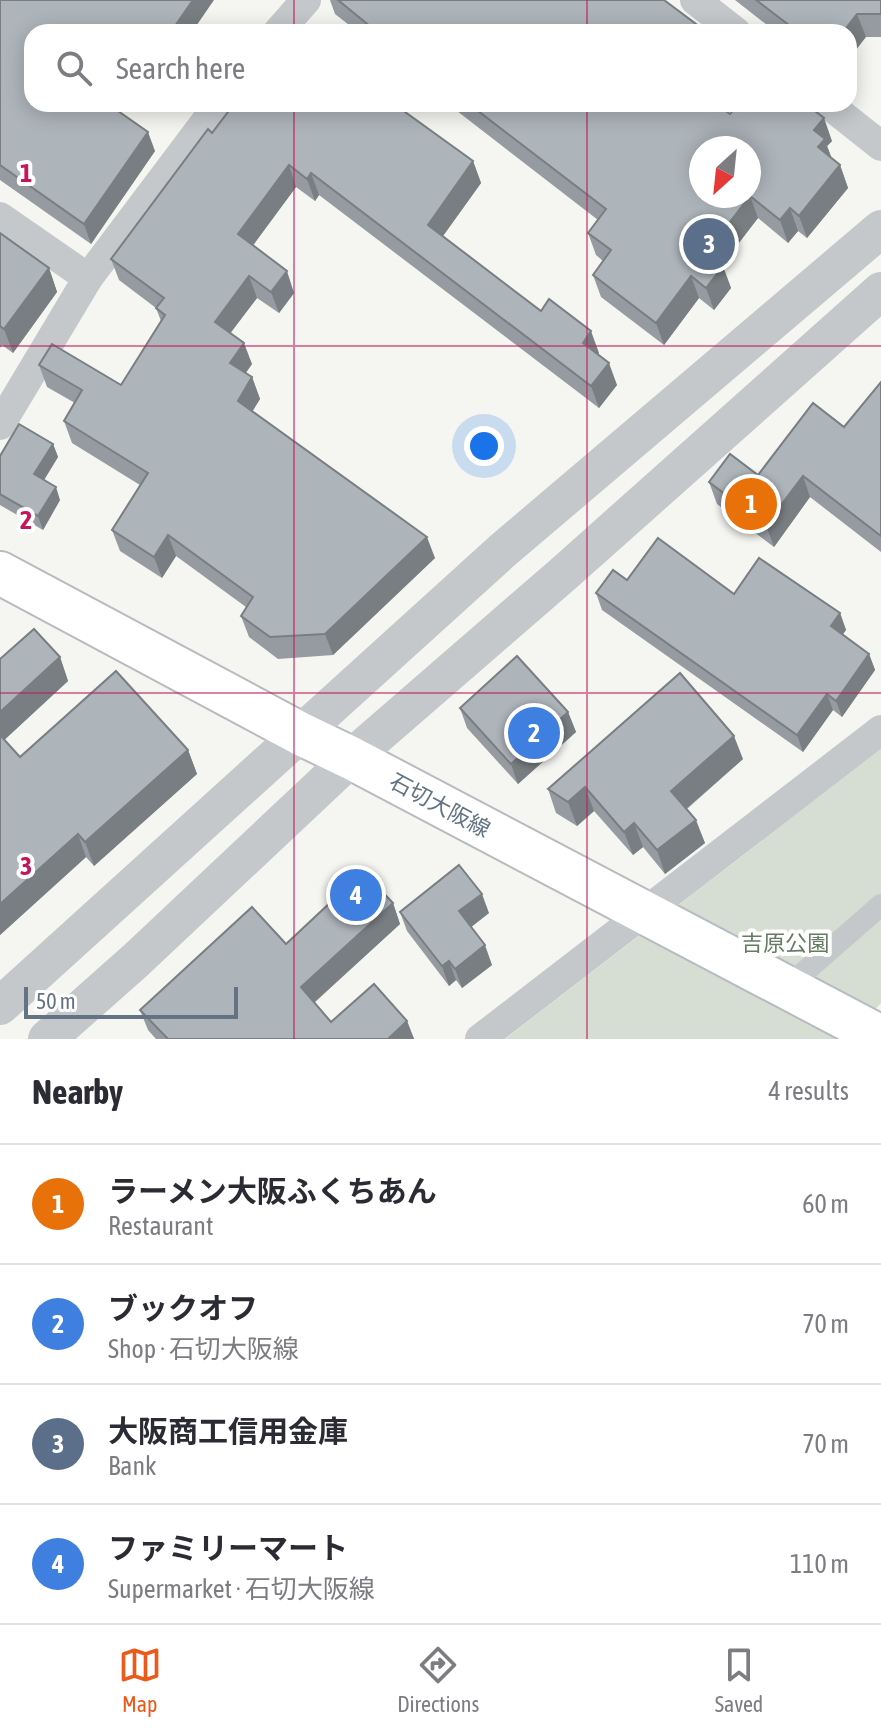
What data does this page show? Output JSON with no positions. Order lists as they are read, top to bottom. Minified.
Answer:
{"streets":{"main road":["石切大阪線"]},"parks":["吉原公園"],"scale_bar":"50 m","north":"bottom left","page":{"search":"Search here","pins":["3","1","2","4"],"scale":"50 m","heading":["Nearby","4 results"],"list":[{"mark":"1","name":"ラーメン大阪ふくちあん","note":"Restaurant","value":"60 m"},{"mark":"2","name":"ブックオフ","note":"Shop · 石切大阪線","value":"70 m"},{"mark":"3","name":"大阪商工信用金庫","note":"Bank","value":"70 m"},{"mark":"4","name":"ファミリーマート","note":"Supermarket · 石切大阪線","value":"110 m"}],"nav":["Map","Directions","Saved"]},"grid":{"rows":["1","2","3"]}}
